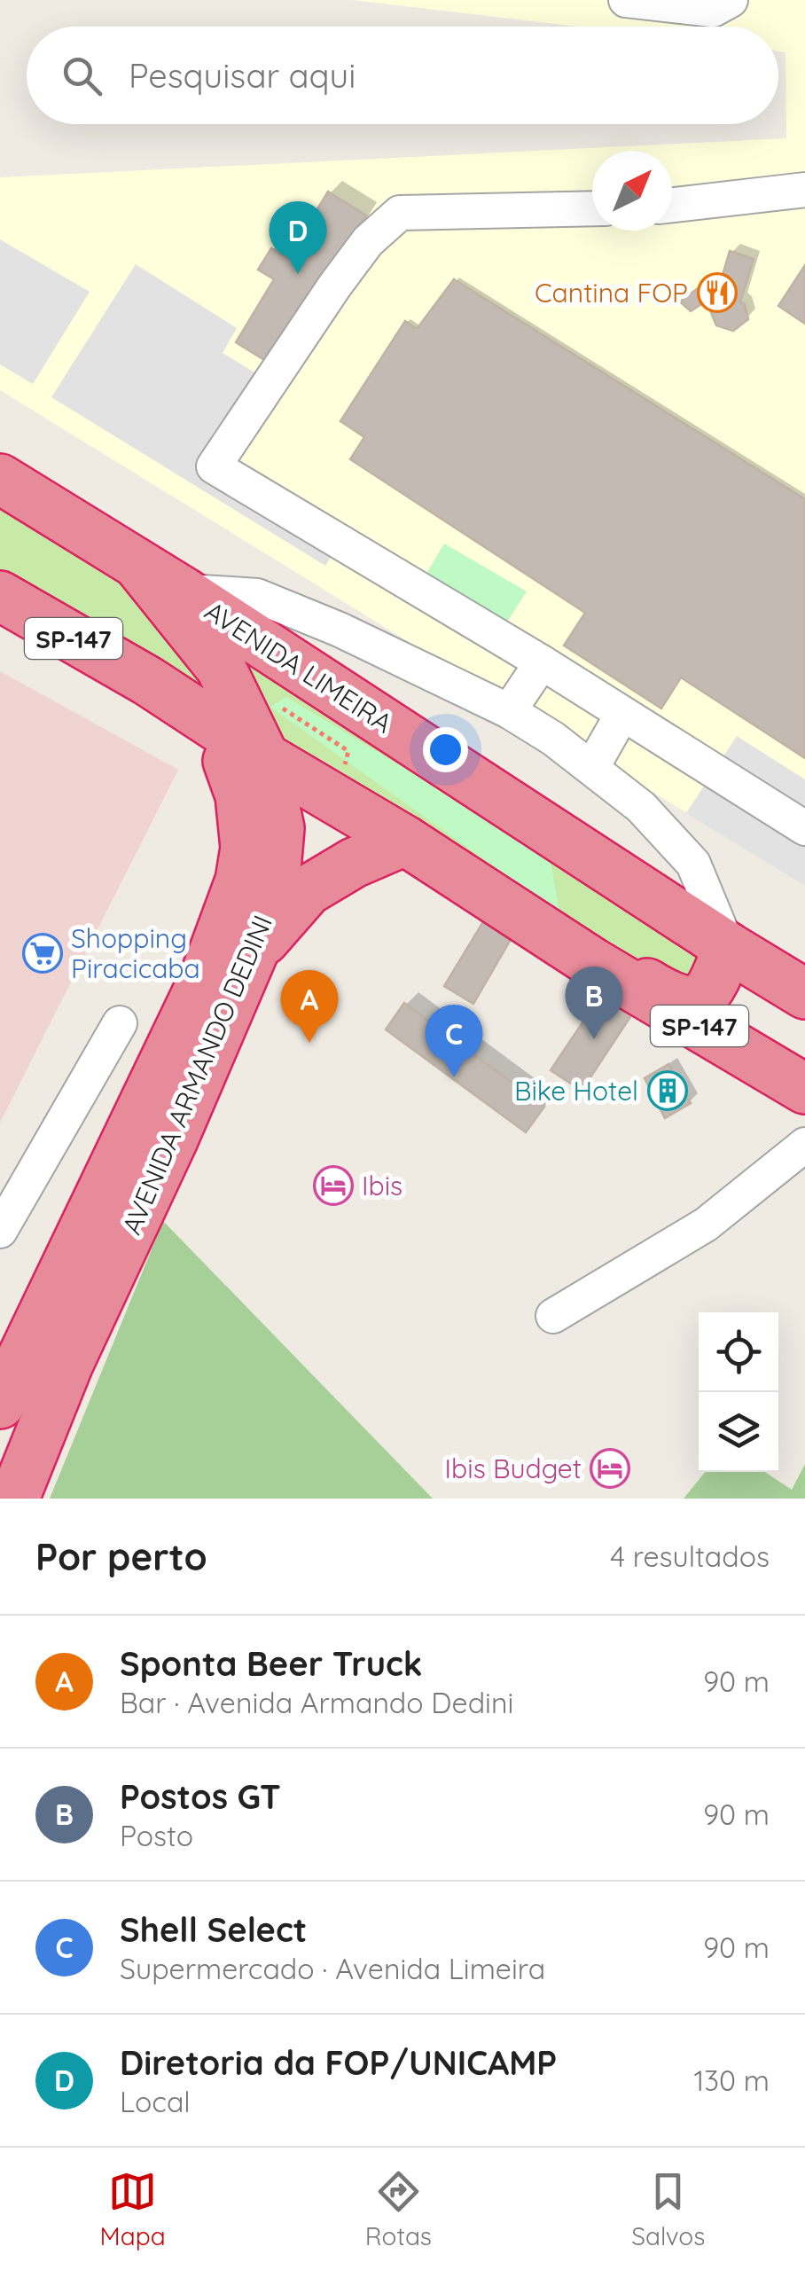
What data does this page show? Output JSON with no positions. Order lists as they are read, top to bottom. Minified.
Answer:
{"streets":{"highway":["SP-147","AVENIDA LIMEIRA","AVENIDA ARMANDO DEDINI"]},"crossings":[["SP-147","AVENIDA LIMEIRA"],["SP-147","AVENIDA ARMANDO DEDINI"],["AVENIDA LIMEIRA","AVENIDA ARMANDO DEDINI"]],"places":{"restaurant":["Cantina FOP"],"supermarket":["Shopping Piracicaba"],"building":["Bike Hotel"],"hotel":["Ibis","Ibis Budget"]},"north":"top right","page":{"search":"Pesquisar aqui","pins":["D","B","A","C"],"heading":["Por perto","4 resultados"],"list":[{"mark":"A","name":"Sponta Beer Truck","note":"Bar · Avenida Armando Dedini","value":"90 m"},{"mark":"B","name":"Postos GT","note":"Posto","value":"90 m"},{"mark":"C","name":"Shell Select","note":"Supermercado · Avenida Limeira","value":"90 m"},{"mark":"D","name":"Diretoria da FOP/UNICAMP","note":"Local","value":"130 m"}],"nav":["Mapa","Rotas","Salvos"]}}
